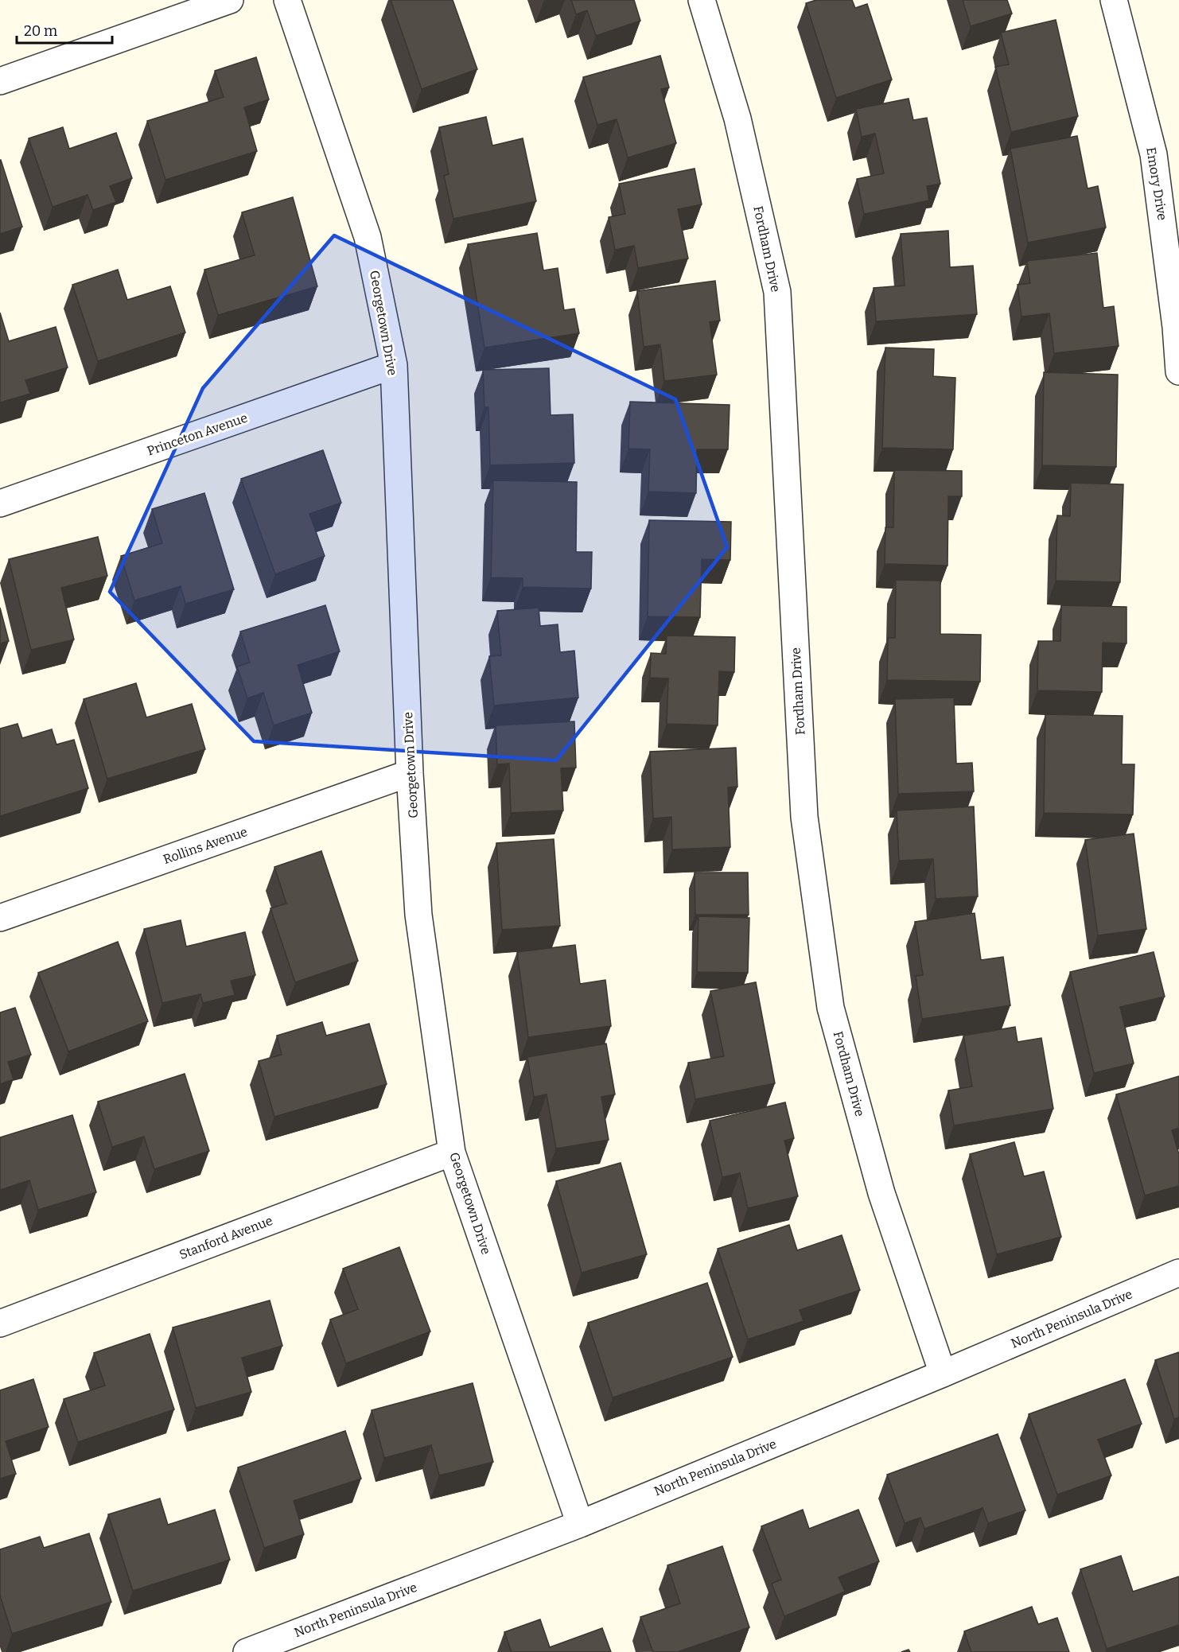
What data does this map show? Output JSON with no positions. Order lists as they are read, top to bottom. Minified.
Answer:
{"streets":{"street":["Emory Drive","Fordham Drive","Georgetown Drive","Princeton Avenue","Rollins Avenue","Stanford Avenue","North Peninsula Drive"]},"crossings":[["Fordham Drive","North Peninsula Drive"],["Georgetown Drive","Princeton Avenue"],["Georgetown Drive","Rollins Avenue"],["Georgetown Drive","Stanford Avenue"],["Georgetown Drive","North Peninsula Drive"]],"scale_bar":"20 m"}
